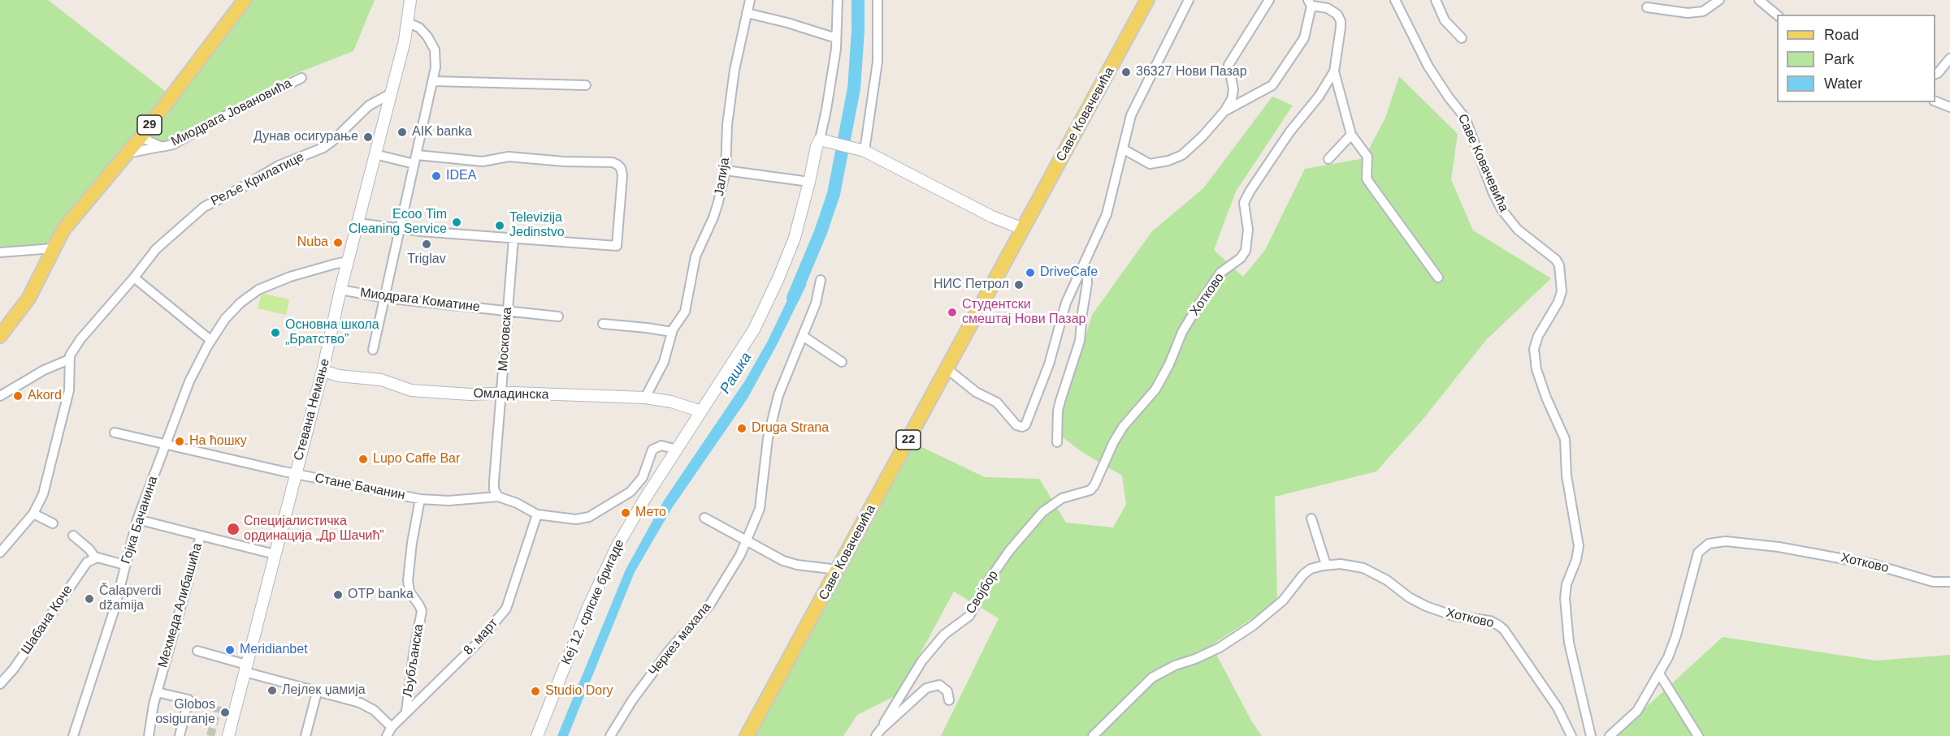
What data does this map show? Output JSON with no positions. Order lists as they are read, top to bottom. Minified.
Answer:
{"streets":{"main road":["Саве Ковачевића","29","22"],"street":["Миодрага Јовановића","Јалија","Реље Крилатице","Хотково","Миодрага Коматине","Московска","Омладинска","Стевана Немање","Стане Бачанин","Гојка Бачанина","Својбор","Кеј 12. српске бригаде","Мехмеда Алибашића","Шабана Коче","8. март","Черкез махала","Љубљанска"]},"crossings":[["Миодрага Јовановића","29"],["Јалија","Омладинска"],["Реље Крилатице","Стевана Немање"],["Хотково","Својбор"],["Миодрага Коматине","Московска"],["Миодрага Коматине","Стевана Немање"],["Московска","Омладинска"],["Московска","Стане Бачанин"],["Омладинска","Стевана Немање"],["Омладинска","Кеј 12. српске бригаде"],["Стевана Немање","Стане Бачанин"],["Стевана Немање","Гојка Бачанина"],["Стевана Немање","Мехмеда Алибашића"],["Стане Бачанин","Гојка Бачанина"],["Стане Бачанин","Кеј 12. српске бригаде"],["Стане Бачанин","8. март"],["Стане Бачанин","Љубљанска"],["8. март","Љубљанска"]],"water":["Рашка"],"places":["36327 Нови Пазар","AIK banka","Дунав осигурање","IDEA","Ecoo Tim Cleaning Service","Televizija Jedinstvo","Nuba","Triglav","DriveCafe","НИС Петрол","Студентски смештај Нови Пазар","Основна школа „Братство”","Akord","Druga Strana","На ћошку","Lupo Caffe Bar","Мето","Специјалистичка ординација „Др Шачић”","OTP banka","Čalapverdi džamija","Meridianbet","Лејлек џамија","Studio Dory","Globos osiguranje"],"legend":["Road","Park","Water"]}
